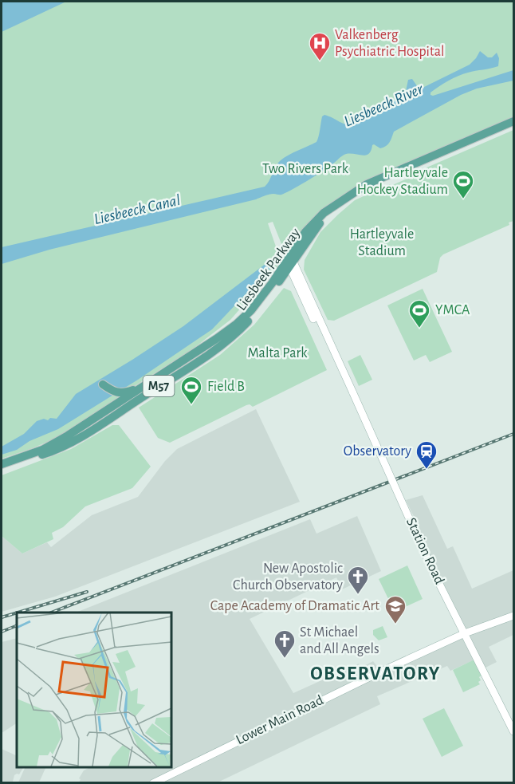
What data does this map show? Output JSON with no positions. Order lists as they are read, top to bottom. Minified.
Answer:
{"streets":{"main road":["Liesbeek Parkway","M57","Station Road","Lower Main Road"]},"crossings":[["Liesbeek Parkway","Station Road"],["Station Road","Lower Main Road"]],"districts":["OBSERVATORY"],"water":["Liesbeeck River","Liesbeeck Canal"],"parks":["Two Rivers Park","Hartleyvale Stadium","Malta Park"],"places":{"hospital":["Valkenberg Psychiatric Hospital"],"sports":["Hartleyvale Hockey Stadium","YMCA","Field B"],"station":["Observatory"],"church":["New Apostolic Church Observatory","St Michael and All Angels"],"school or university":["Cape Academy of Dramatic Art"]}}
